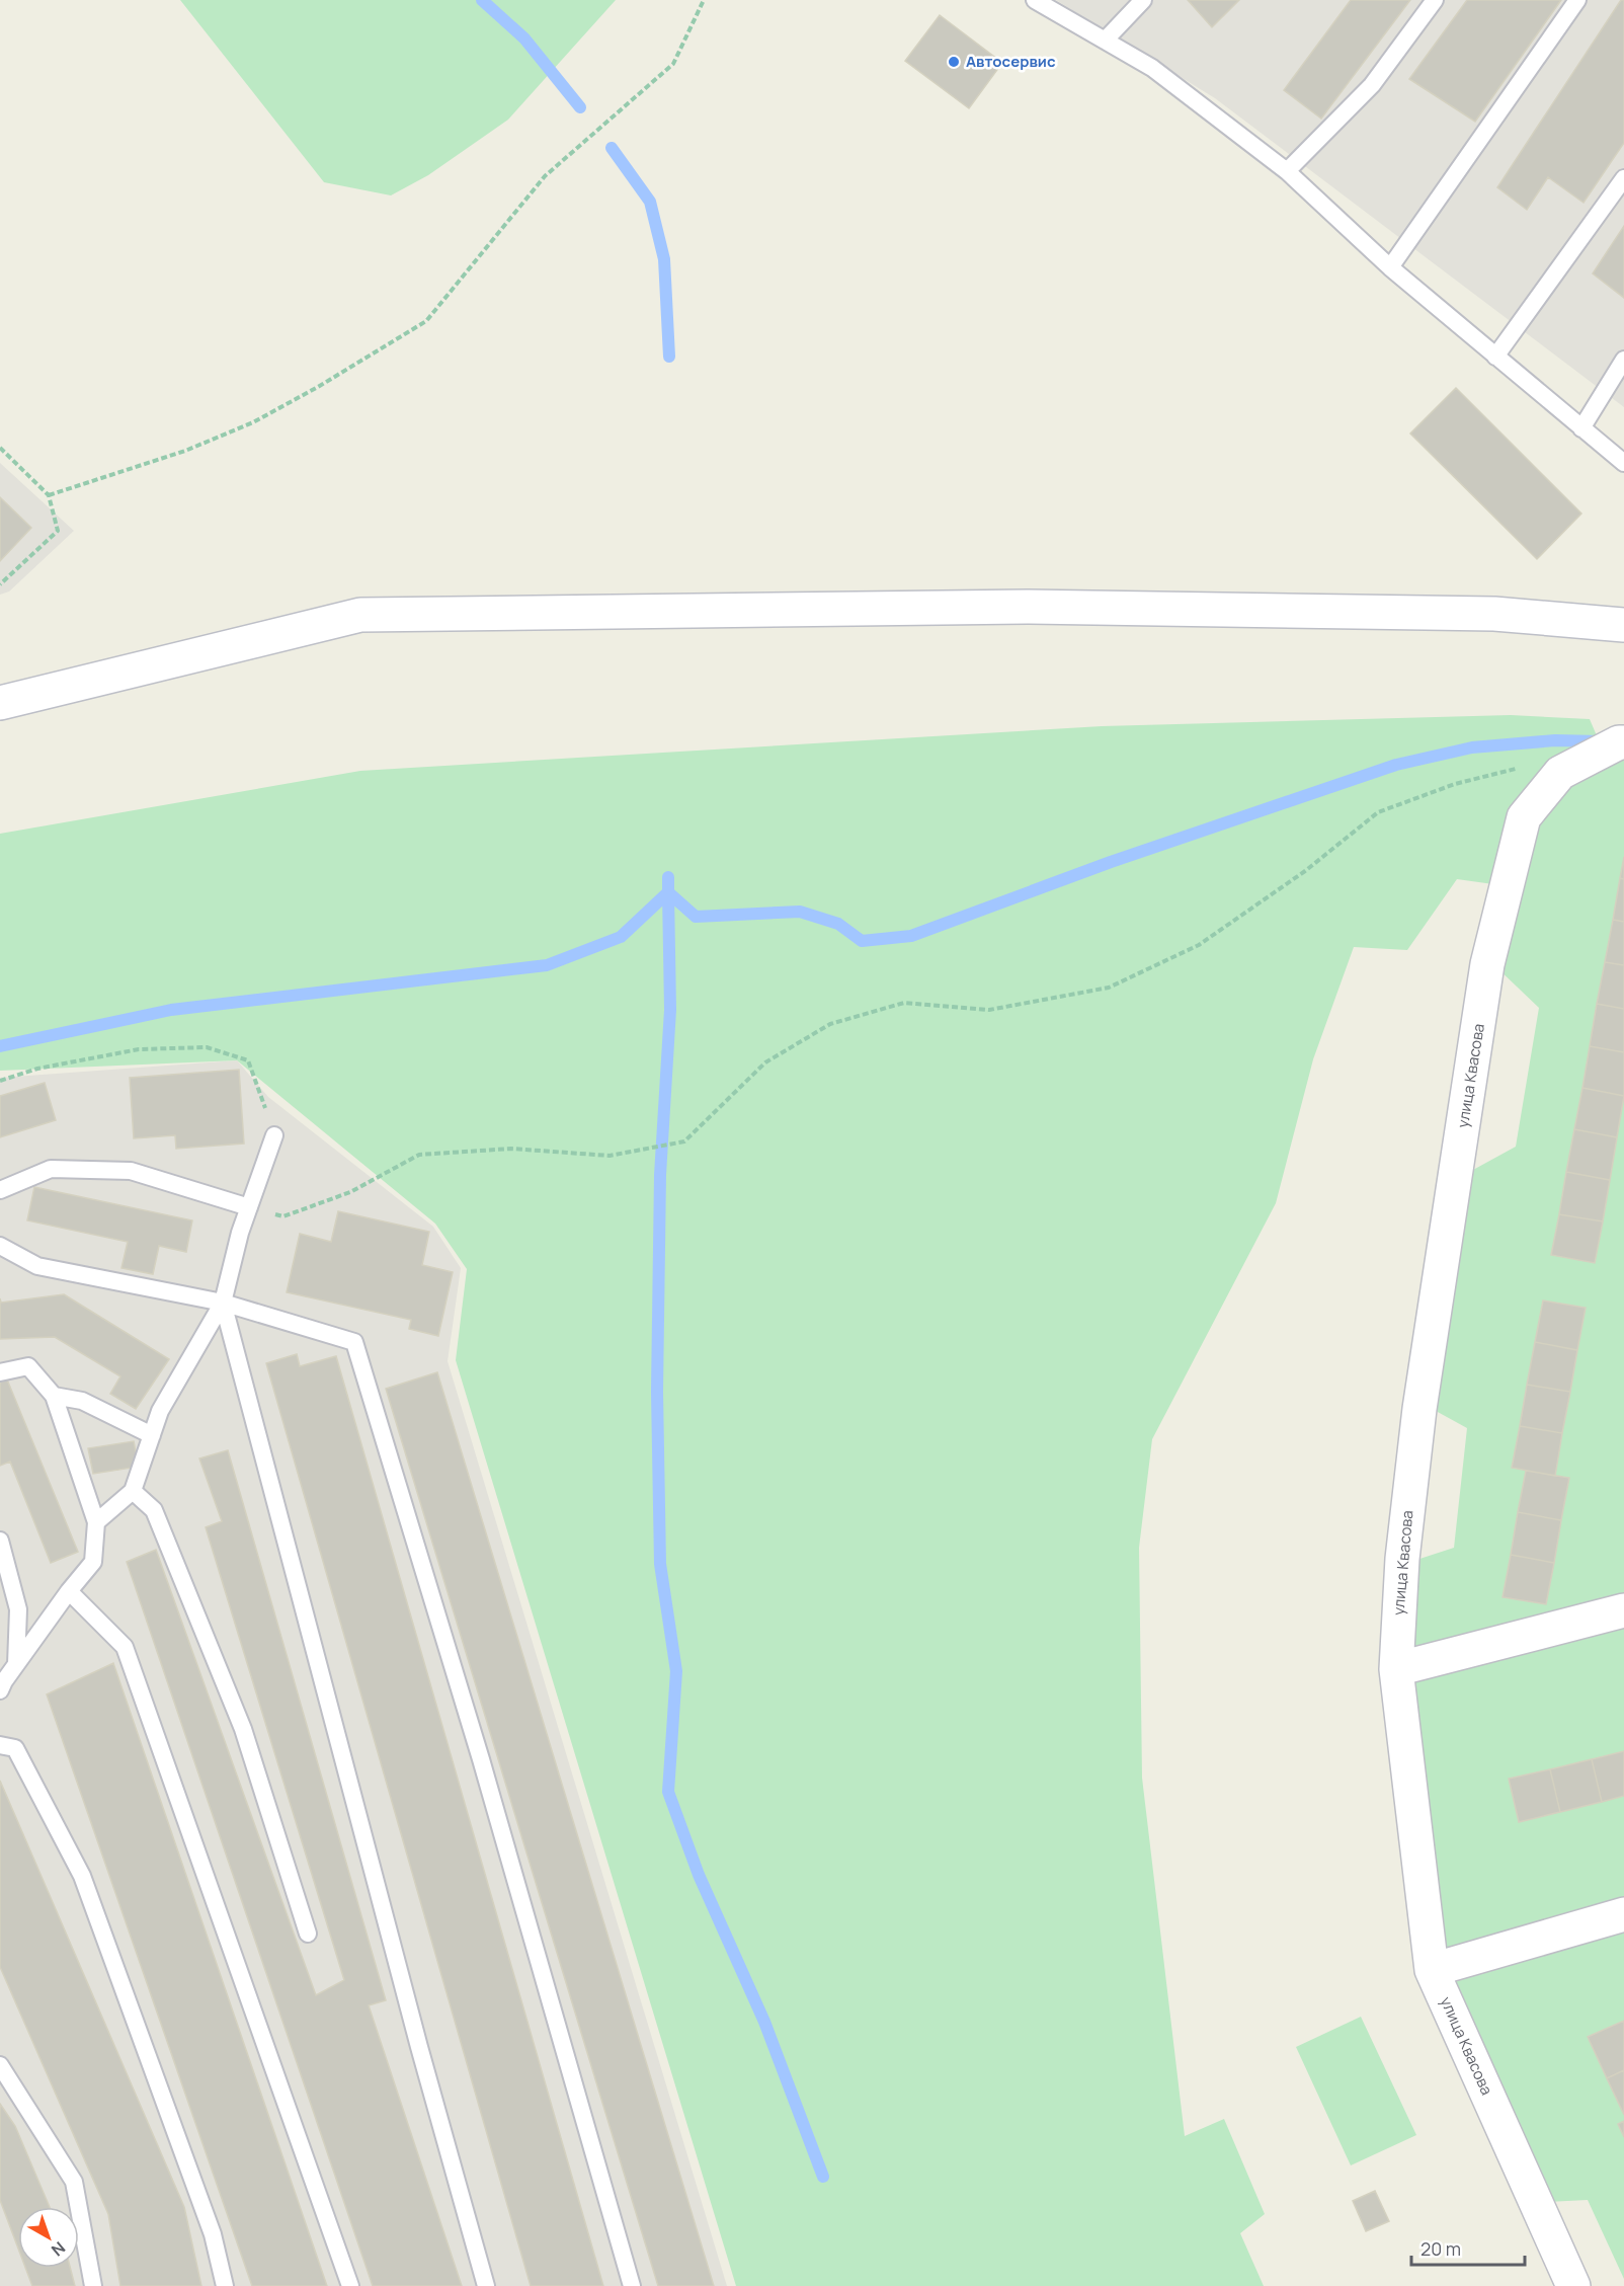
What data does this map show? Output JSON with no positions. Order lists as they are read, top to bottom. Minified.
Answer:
{"streets":{"street":["улица Квасова"]},"places":["Автосервис"],"scale_bar":"20 m","north":"bottom right"}
